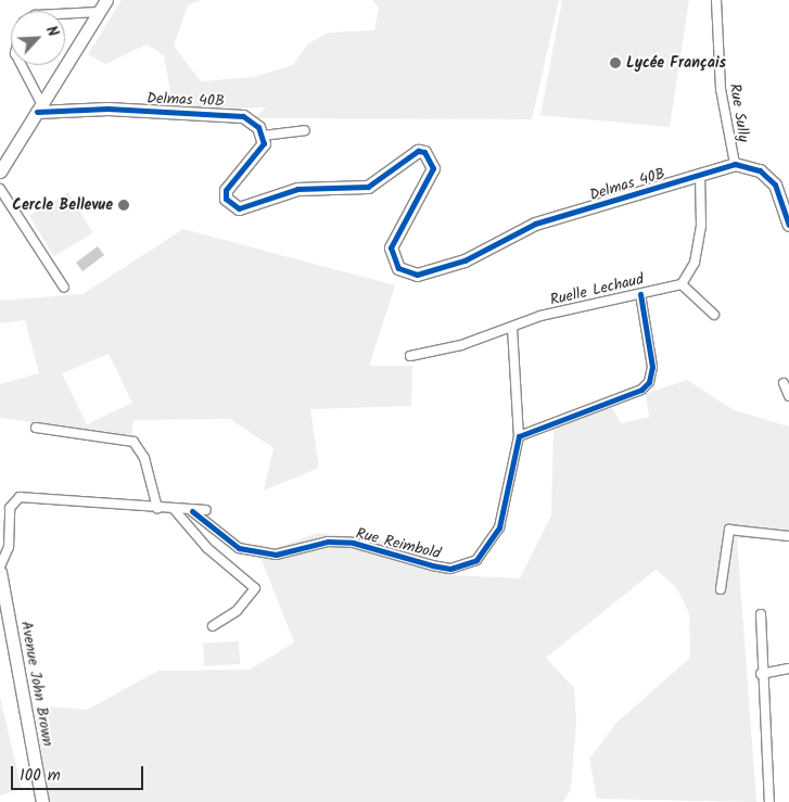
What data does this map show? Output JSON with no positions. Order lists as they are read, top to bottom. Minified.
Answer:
{"streets":{"street":["Delmas 40B","Rue Sully","Ruelle Lechaud","Rue Reimbold","Avenue John Brown"]},"crossings":[["Delmas 40B","Rue Sully"],["Ruelle Lechaud","Rue Reimbold"]],"places":["Lycée Français","Cercle Bellevue"],"scale_bar":"100 m","north":"top right"}
